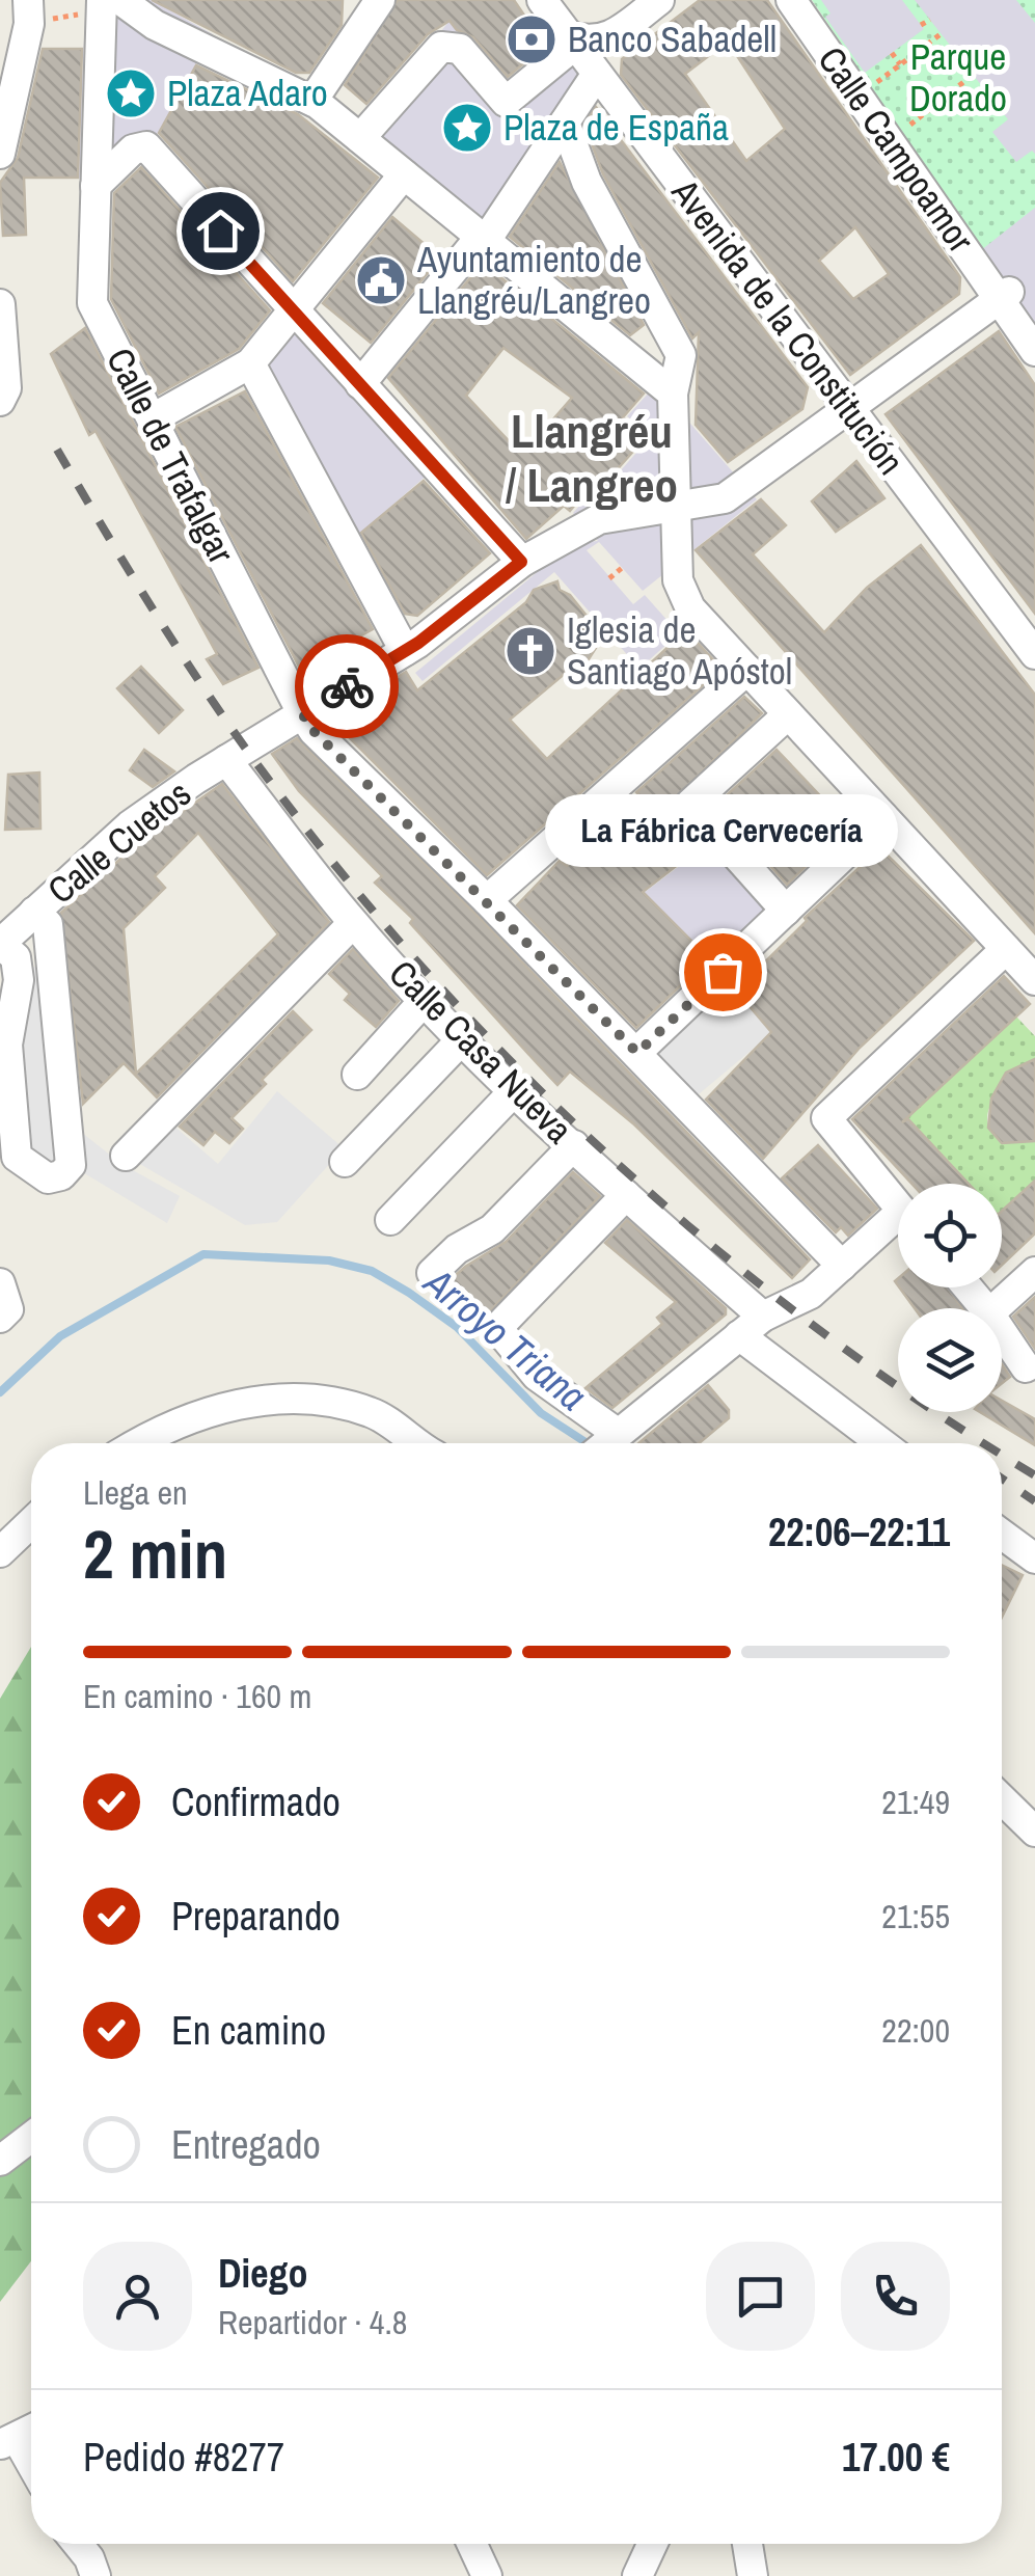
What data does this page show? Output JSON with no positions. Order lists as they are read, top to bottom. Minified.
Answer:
{"streets":{"street":["Calle Campoamor","Avenida de la Constitución","Calle de Trafalgar","Calle Cuetos","Calle Casa Nueva"]},"crossings":[["Calle Campoamor","Calle Cuetos"],["Avenida de la Constitución","Calle Cuetos"],["Calle de Trafalgar","Calle Cuetos"],["Calle Cuetos","Calle Casa Nueva"]],"districts":["Llangréu / Langreo"],"water":["Arroyo Triana"],"parks":["Parque Dorado"],"places":{"bank":["Banco Sabadell"],"place":["Plaza Adaro","Plaza de España"],"public building":["Ayuntamiento de Llangréu/Langreo"],"church":["Iglesia de Santiago Apóstol"],"other":["La Fábrica Cervecería"]},"page":{"bubble":"La Fábrica Cervecería","heading":["2 min","Llega en","22:06–22:11"],"panel":["Diego","Repartidor · 4.8","Pedido #8277","17.00 €"],"bar":"En camino · 160 m","list":[["Confirmado","21:49"],["Preparando","21:55"],["En camino","22:00"],"Entregado"]}}
